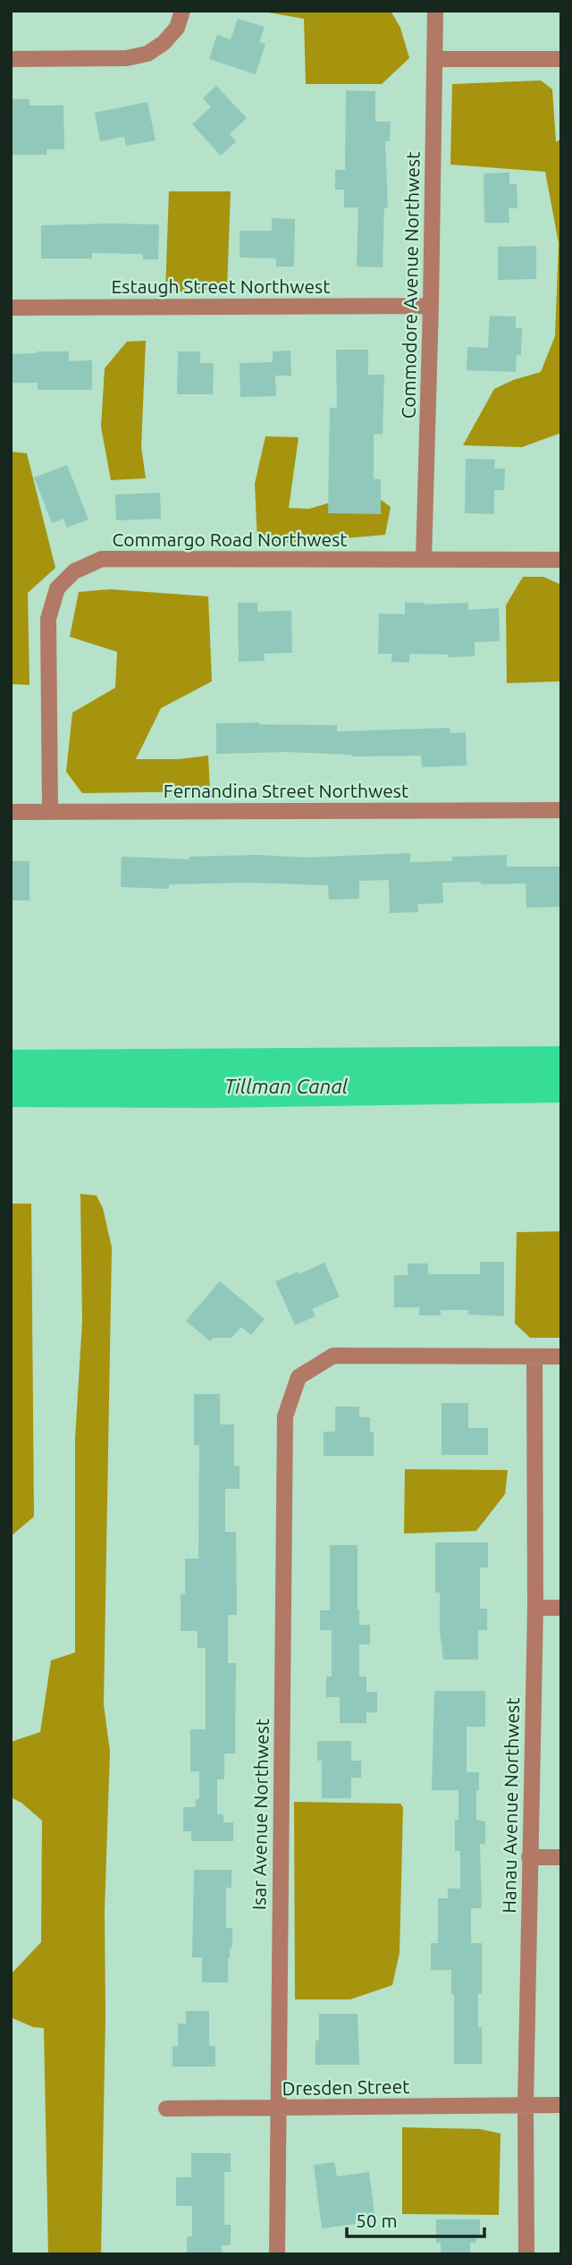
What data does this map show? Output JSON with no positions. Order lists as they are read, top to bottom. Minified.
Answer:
{"streets":{"street":["Commodore Avenue Northwest","Estaugh Street Northwest","Commargo Road Northwest","Fernandina Street Northwest","Hanau Avenue Northwest","Isar Avenue Northwest","Dresden Street"]},"crossings":[["Commodore Avenue Northwest","Estaugh Street Northwest"],["Commodore Avenue Northwest","Commargo Road Northwest"],["Commargo Road Northwest","Fernandina Street Northwest"],["Hanau Avenue Northwest","Isar Avenue Northwest"],["Hanau Avenue Northwest","Dresden Street"],["Isar Avenue Northwest","Dresden Street"]],"water":["Tillman Canal"],"scale_bar":"50 m"}
